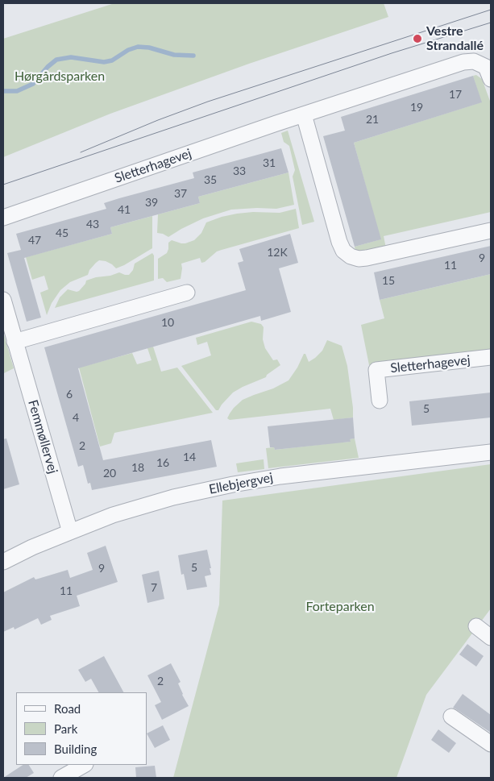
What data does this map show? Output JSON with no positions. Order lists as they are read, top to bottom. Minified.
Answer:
{"streets":{"street":["Sletterhagevej","Femmøllervej","Ellebjergvej"]},"crossings":[["Femmøllervej","Ellebjergvej"]],"parks":["Hørgårdsparken","Forteparken"],"places":["Vestre Strandallé"],"house_numbers":["17","19","21","31","33","35","37","39","41","43","45","47","12K","9","11","15","10","6","5","4","2","14","16","18","20","5","9","7","11","2"],"legend":["Road","Park","Building"]}
